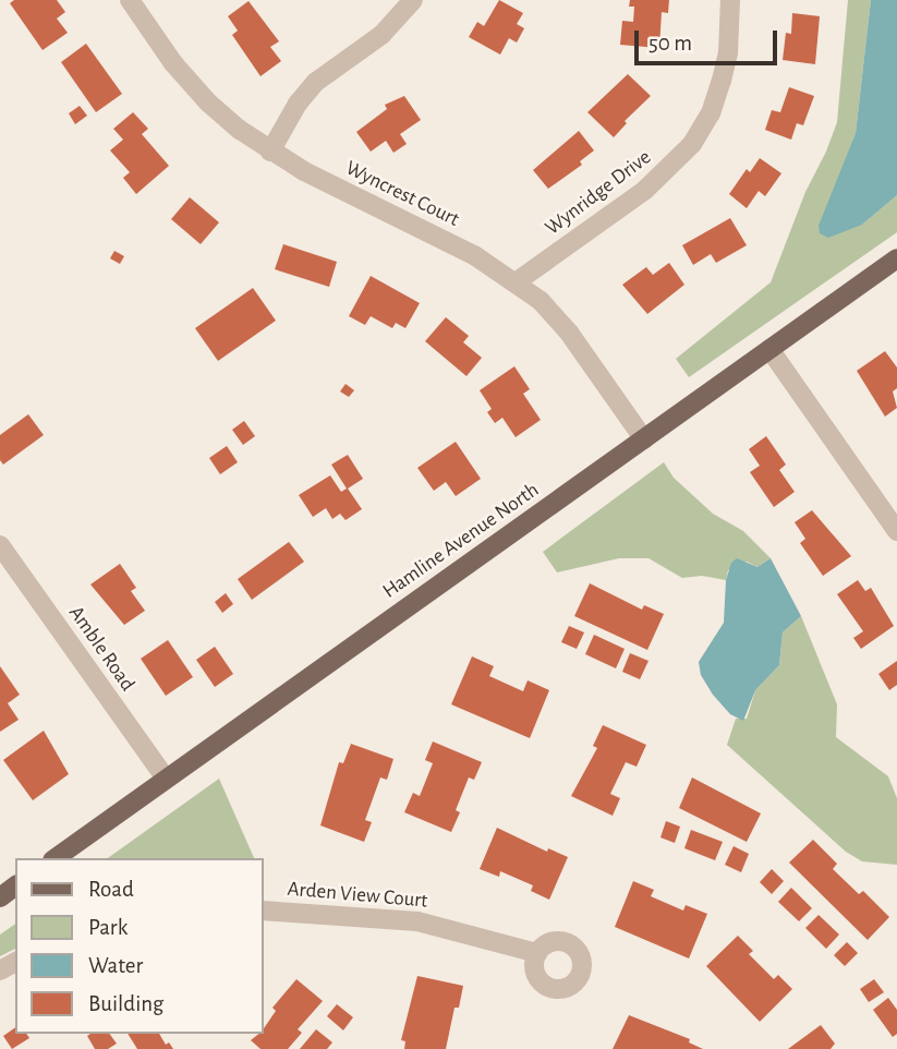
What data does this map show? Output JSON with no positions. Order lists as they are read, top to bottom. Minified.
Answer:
{"streets":{"main road":["Hamline Avenue North"],"street":["Wynridge Drive","Wyncrest Court","Amble Road","Arden View Court"]},"crossings":[["Wynridge Drive","Wyncrest Court"],["Wyncrest Court","Hamline Avenue North"],["Hamline Avenue North","Amble Road"]],"legend":["Road","Park","Water","Building"],"scale_bar":"50 m"}
